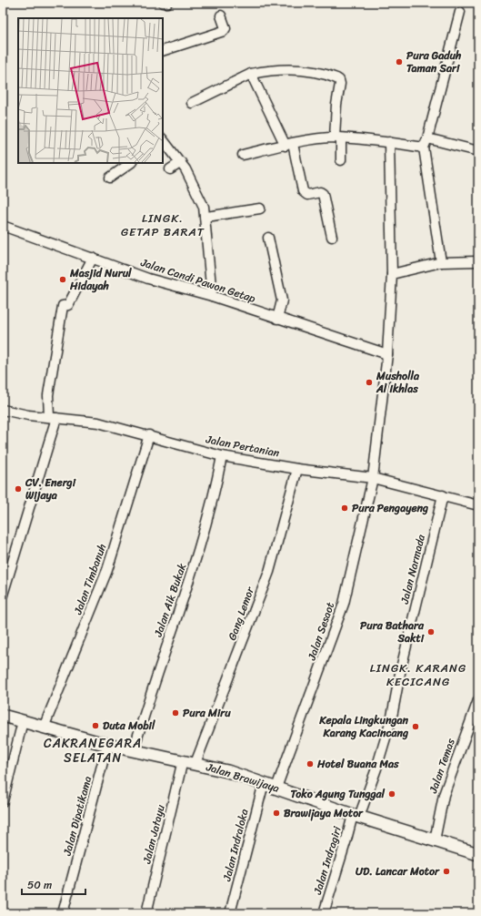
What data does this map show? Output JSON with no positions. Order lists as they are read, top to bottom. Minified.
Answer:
{"streets":{"main road":["Jalan Brawijaya"],"street":["Jalan Candi Pawon Getap","Jalan Pertanian","Jalan Narmada","Jalan Timbanuh","Jalan Aik Bukak","Gang Lemor","Jalan Sesaot","Jalan Temas","Jalan Dipatikama","Jalan Jatayu","Jalan Indraloka","Jalan Indragiri"]},"crossings":[["Jalan Candi Pawon Getap","Jalan Sesaot"],["Jalan Pertanian","Jalan Narmada"],["Jalan Pertanian","Jalan Timbanuh"],["Jalan Pertanian","Jalan Aik Bukak"],["Jalan Pertanian","Gang Lemor"],["Jalan Pertanian","Jalan Sesaot"],["Jalan Narmada","Jalan Brawijaya"],["Jalan Narmada","Jalan Indragiri"],["Jalan Timbanuh","Jalan Brawijaya"],["Jalan Aik Bukak","Jalan Brawijaya"],["Gang Lemor","Jalan Brawijaya"],["Jalan Sesaot","Jalan Brawijaya"],["Jalan Temas","Jalan Brawijaya"],["Jalan Brawijaya","Jalan Dipatikama"],["Jalan Brawijaya","Jalan Jatayu"],["Jalan Brawijaya","Jalan Indraloka"],["Jalan Brawijaya","Jalan Indragiri"]],"districts":["LINGK. GETAP BARAT","LINGK. KARANG KECICANG","CAKRANEGARA SELATAN"],"places":["Pura Gaduh Taman Sari","Masjid Nurul Hidayah","Musholla Al Ikhlas","CV. Energi Wijaya","Pura Pengayeng","Pura Bathara Sakti","Pura Miru","Duta Mobil","Kepala Lingkungan Karang Kacincang","Hotel Buana Mas","Toko Agung Tunggal","Brawijaya Motor","UD. Lancar Motor"],"scale_bar":"50 m"}
